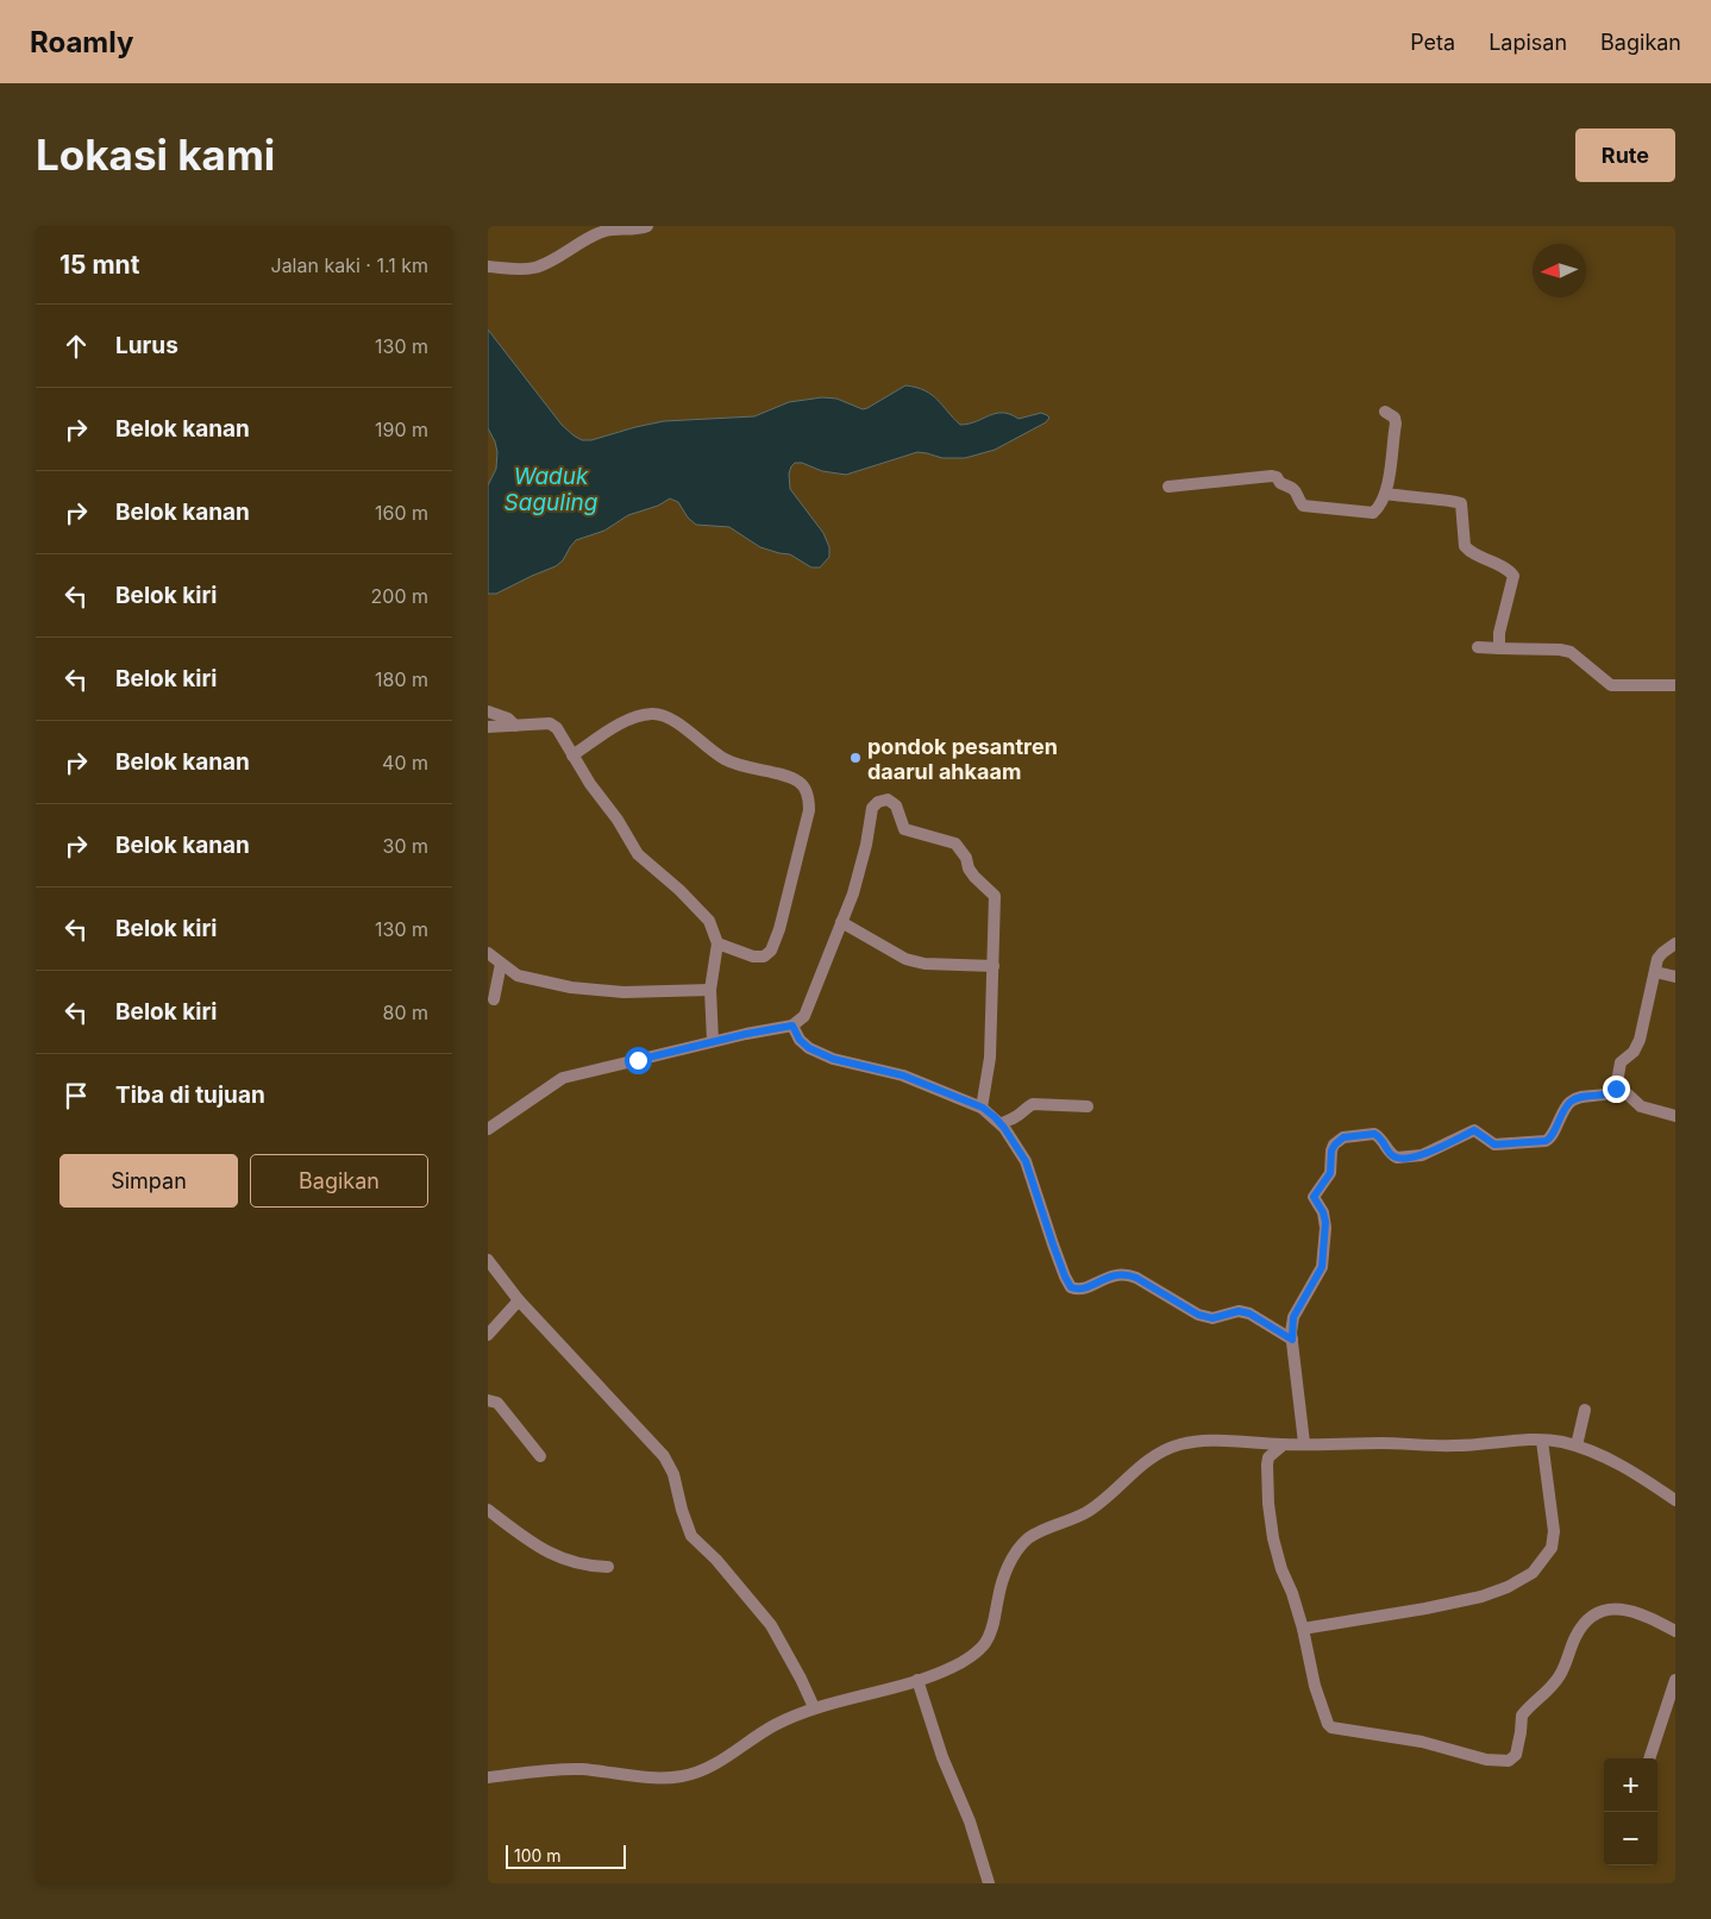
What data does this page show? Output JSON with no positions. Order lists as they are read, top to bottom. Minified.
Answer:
{"water":["Waduk Saguling"],"places":["pondok pesantren daarul ahkaam"],"scale_bar":"100 m","north":"left","page":{"header":"Roamly","nav":["Peta","Lapisan","Bagikan"],"buttons":["Rute",["Simpan","Bagikan"]],"title":"Lokasi kami","heading":["15 mnt","Jalan kaki · 1.1 km"],"list":[["Lurus","130 m"],["Belok kanan","190 m"],["Belok kanan","160 m"],["Belok kiri","200 m"],["Belok kiri","180 m"],["Belok kanan","40 m"],["Belok kanan","30 m"],["Belok kiri","130 m"],["Belok kiri","80 m"],"Tiba di tujuan"],"map_buttons":["+","−"],"scale":"100 m"}}
